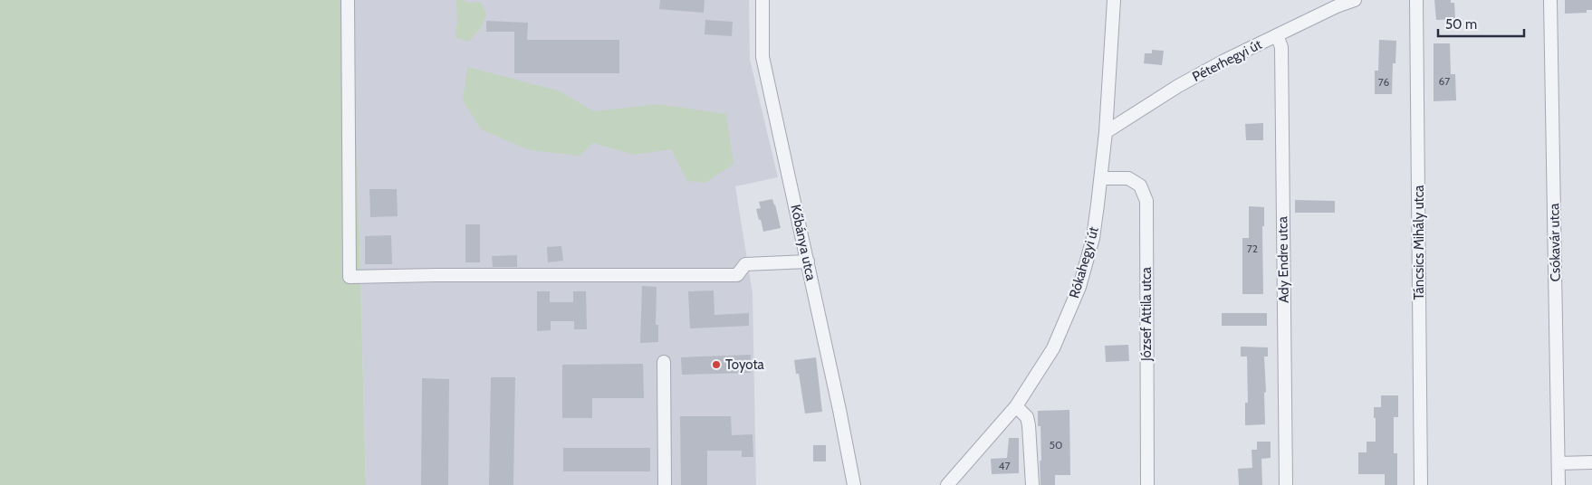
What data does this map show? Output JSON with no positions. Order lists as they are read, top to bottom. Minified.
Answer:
{"streets":{"street":["Péterhegyi út","Kőbánya utca","Táncsics Mihály utca","Csókavár utca","Ady Endre utca","Rókahegyi út","József Attila utca"]},"crossings":[["Péterhegyi út","Ady Endre utca"],["Péterhegyi út","Rókahegyi út"],["Rókahegyi út","József Attila utca"]],"places":["Toyota"],"house_numbers":["67","76","72","50","47"],"scale_bar":"50 m"}
